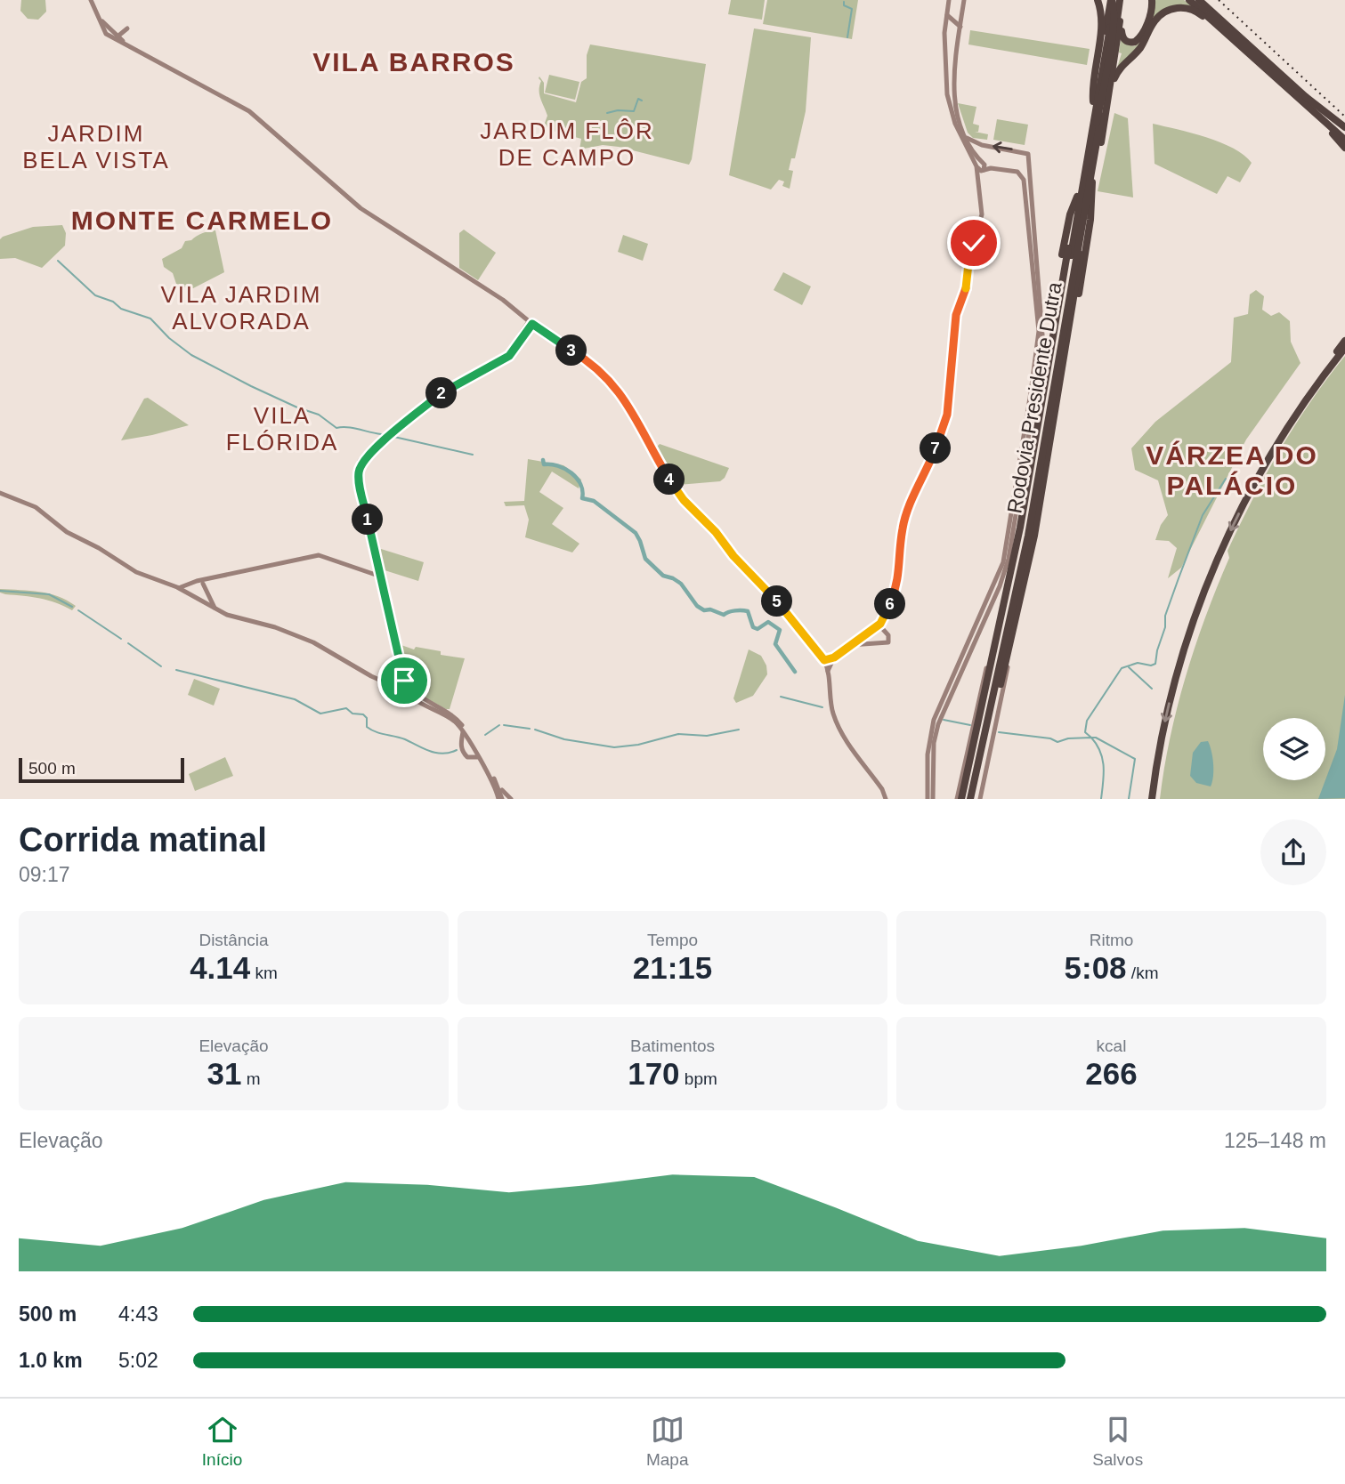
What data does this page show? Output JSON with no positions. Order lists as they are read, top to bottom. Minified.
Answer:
{"streets":{"highway":["Rodovia Presidente Dutra"]},"districts":["VILA BARROS","JARDIM FLÔR DE CAMPO","JARDIM BELA VISTA","MONTE CARMELO","VILA JARDIM ALVORADA","VILA FLÓRIDA","VÁRZEA DO PALÁCIO"],"scale_bar":"500 m","page":{"pins":["3","2","7","4","1","5","6"],"scale":"500 m","heading":["Corrida matinal","09:17"],"stats":[["Distância","4.14 km"],["Tempo","21:15"],["Ritmo","5:08 /km"],["Elevação","31 m"],["Batimentos","170 bpm"],["kcal","266"]],"chart":["Elevação","125–148 m"],"list":[{"name":"500 m","note":"4:43"},{"name":"1.0 km","note":"5:02"}],"tabs":["Início","Mapa","Salvos"]}}
